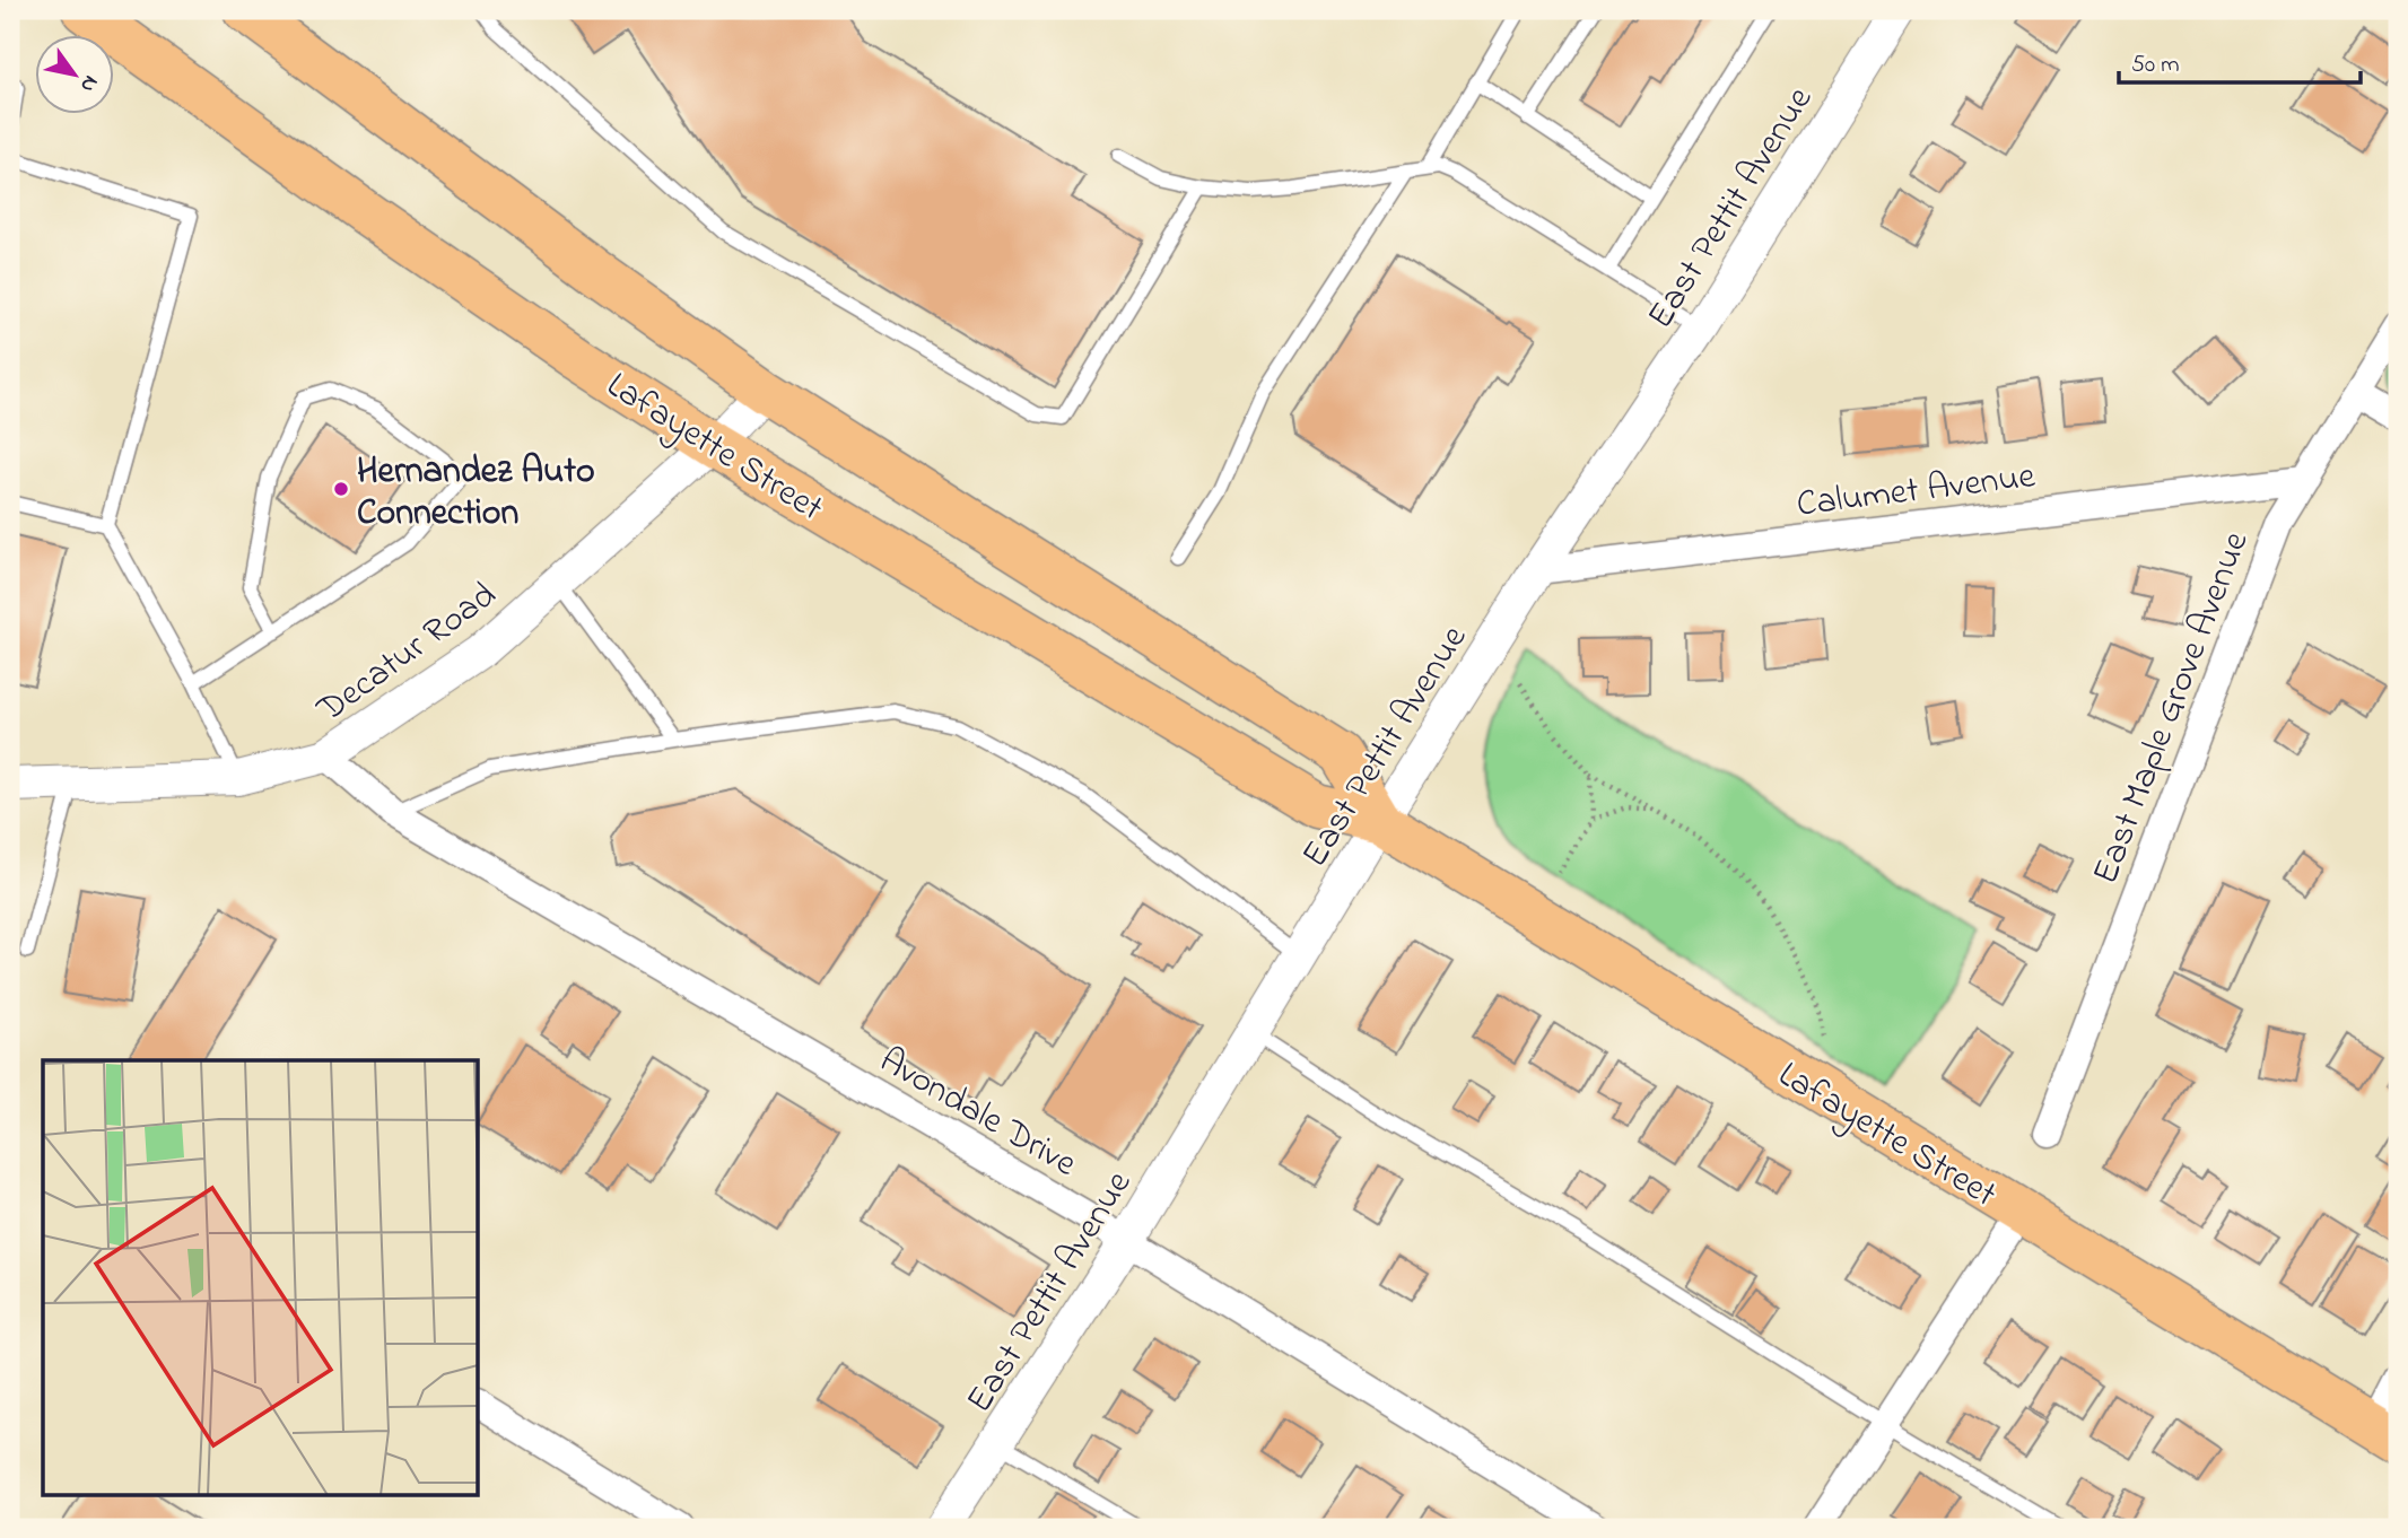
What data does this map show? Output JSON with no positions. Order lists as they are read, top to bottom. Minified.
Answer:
{"streets":{"highway":["Lafayette Street"],"street":["East Pettit Avenue","Calumet Avenue","Decatur Road","East Maple Grove Avenue","Avondale Drive"]},"crossings":[["East Pettit Avenue","Lafayette Street"],["East Pettit Avenue","Calumet Avenue"],["East Pettit Avenue","Avondale Drive"],["Lafayette Street","Decatur Road"],["Calumet Avenue","East Maple Grove Avenue"],["Decatur Road","Avondale Drive"]],"places":["Hernandez Auto Connection"],"scale_bar":"50 m","north":"bottom right"}
